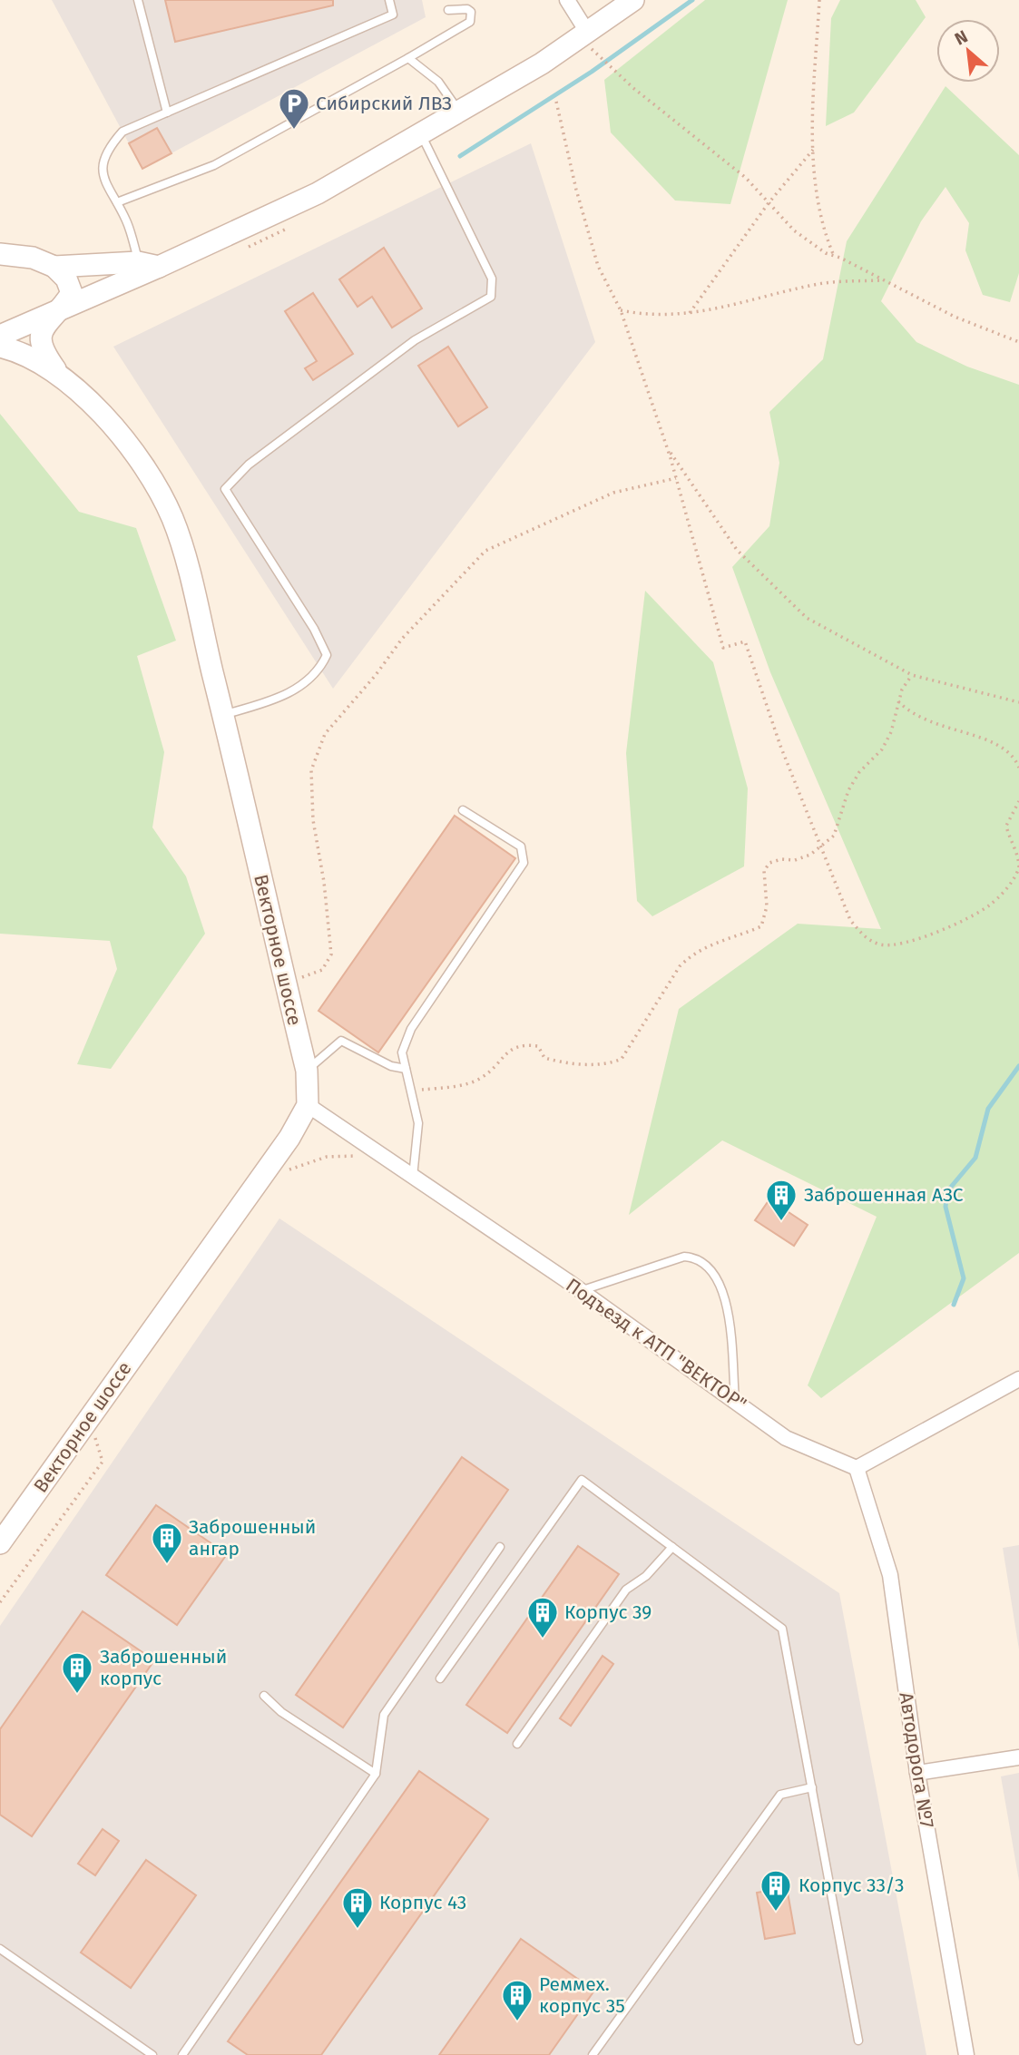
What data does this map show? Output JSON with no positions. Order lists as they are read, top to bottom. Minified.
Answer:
{"streets":{"main road":["Векторное шоссе"],"street":["Подъезд к АТП \"ВЕКТОР\"","Автодорога №7"]},"crossings":[["Векторное шоссе","Подъезд к АТП \"ВЕКТОР\""],["Подъезд к АТП \"ВЕКТОР\"","Автодорога №7"]],"places":{"parking":["Сибирский ЛВЗ"],"building":["Заброшенная АЗС","Заброшенный ангар","Корпус 39","Заброшенный корпус","Корпус 33/3","Корпус 43","Реммех. корпус 35"]},"north":"top left"}
